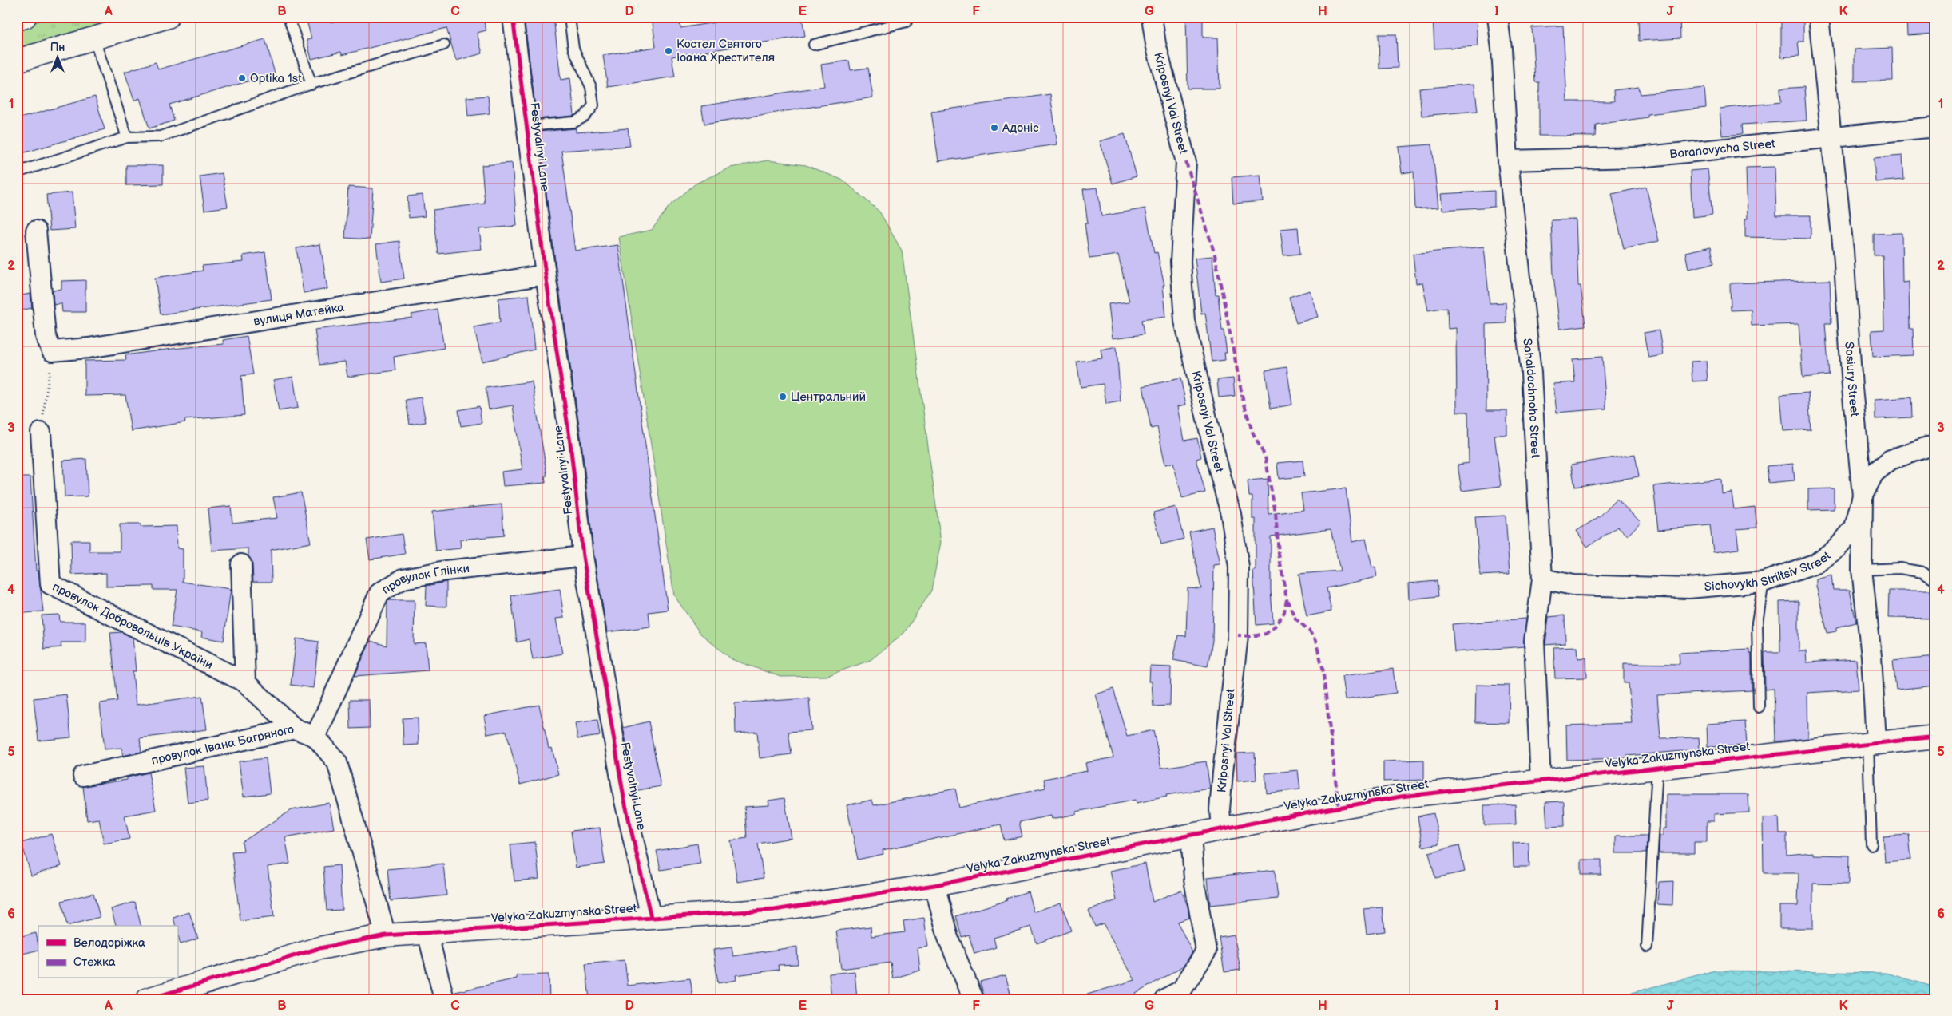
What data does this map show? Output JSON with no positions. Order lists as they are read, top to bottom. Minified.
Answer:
{"streets":{"street":["Kriposnyi Val Street","Festyvalnyi Lane","Baranovycha Street","вулиця Матейка","Sosiury Street","Sahaidachnoho Street","Sichovykh Striltsiv Street","провулок Глінки","провулок Добровольців України","провулок Івана Багряного","Velyka Zakuzmynska Street"]},"crossings":[["Kriposnyi Val Street","Velyka Zakuzmynska Street"],["Festyvalnyi Lane","вулиця Матейка"],["Festyvalnyi Lane","провулок Глінки"],["Festyvalnyi Lane","Velyka Zakuzmynska Street"],["Baranovycha Street","Sosiury Street"],["Baranovycha Street","Sahaidachnoho Street"],["Sosiury Street","Sichovykh Striltsiv Street"],["Sosiury Street","Velyka Zakuzmynska Street"],["Sahaidachnoho Street","Sichovykh Striltsiv Street"],["Sahaidachnoho Street","Velyka Zakuzmynska Street"],["провулок Глінки","провулок Івана Багряного"],["провулок Івана Багряного","Velyka Zakuzmynska Street"]],"places":["Костел Святого Іоана Хрестителя","Оptika 1st","Адоніс","Центральний"],"legend":["Велодоріжка","Стежка"],"north":"top","grid":{"columns":["A","B","C","D","E","F","G","H","I","J","K"],"rows":["1","2","3","4","5","6"]}}
